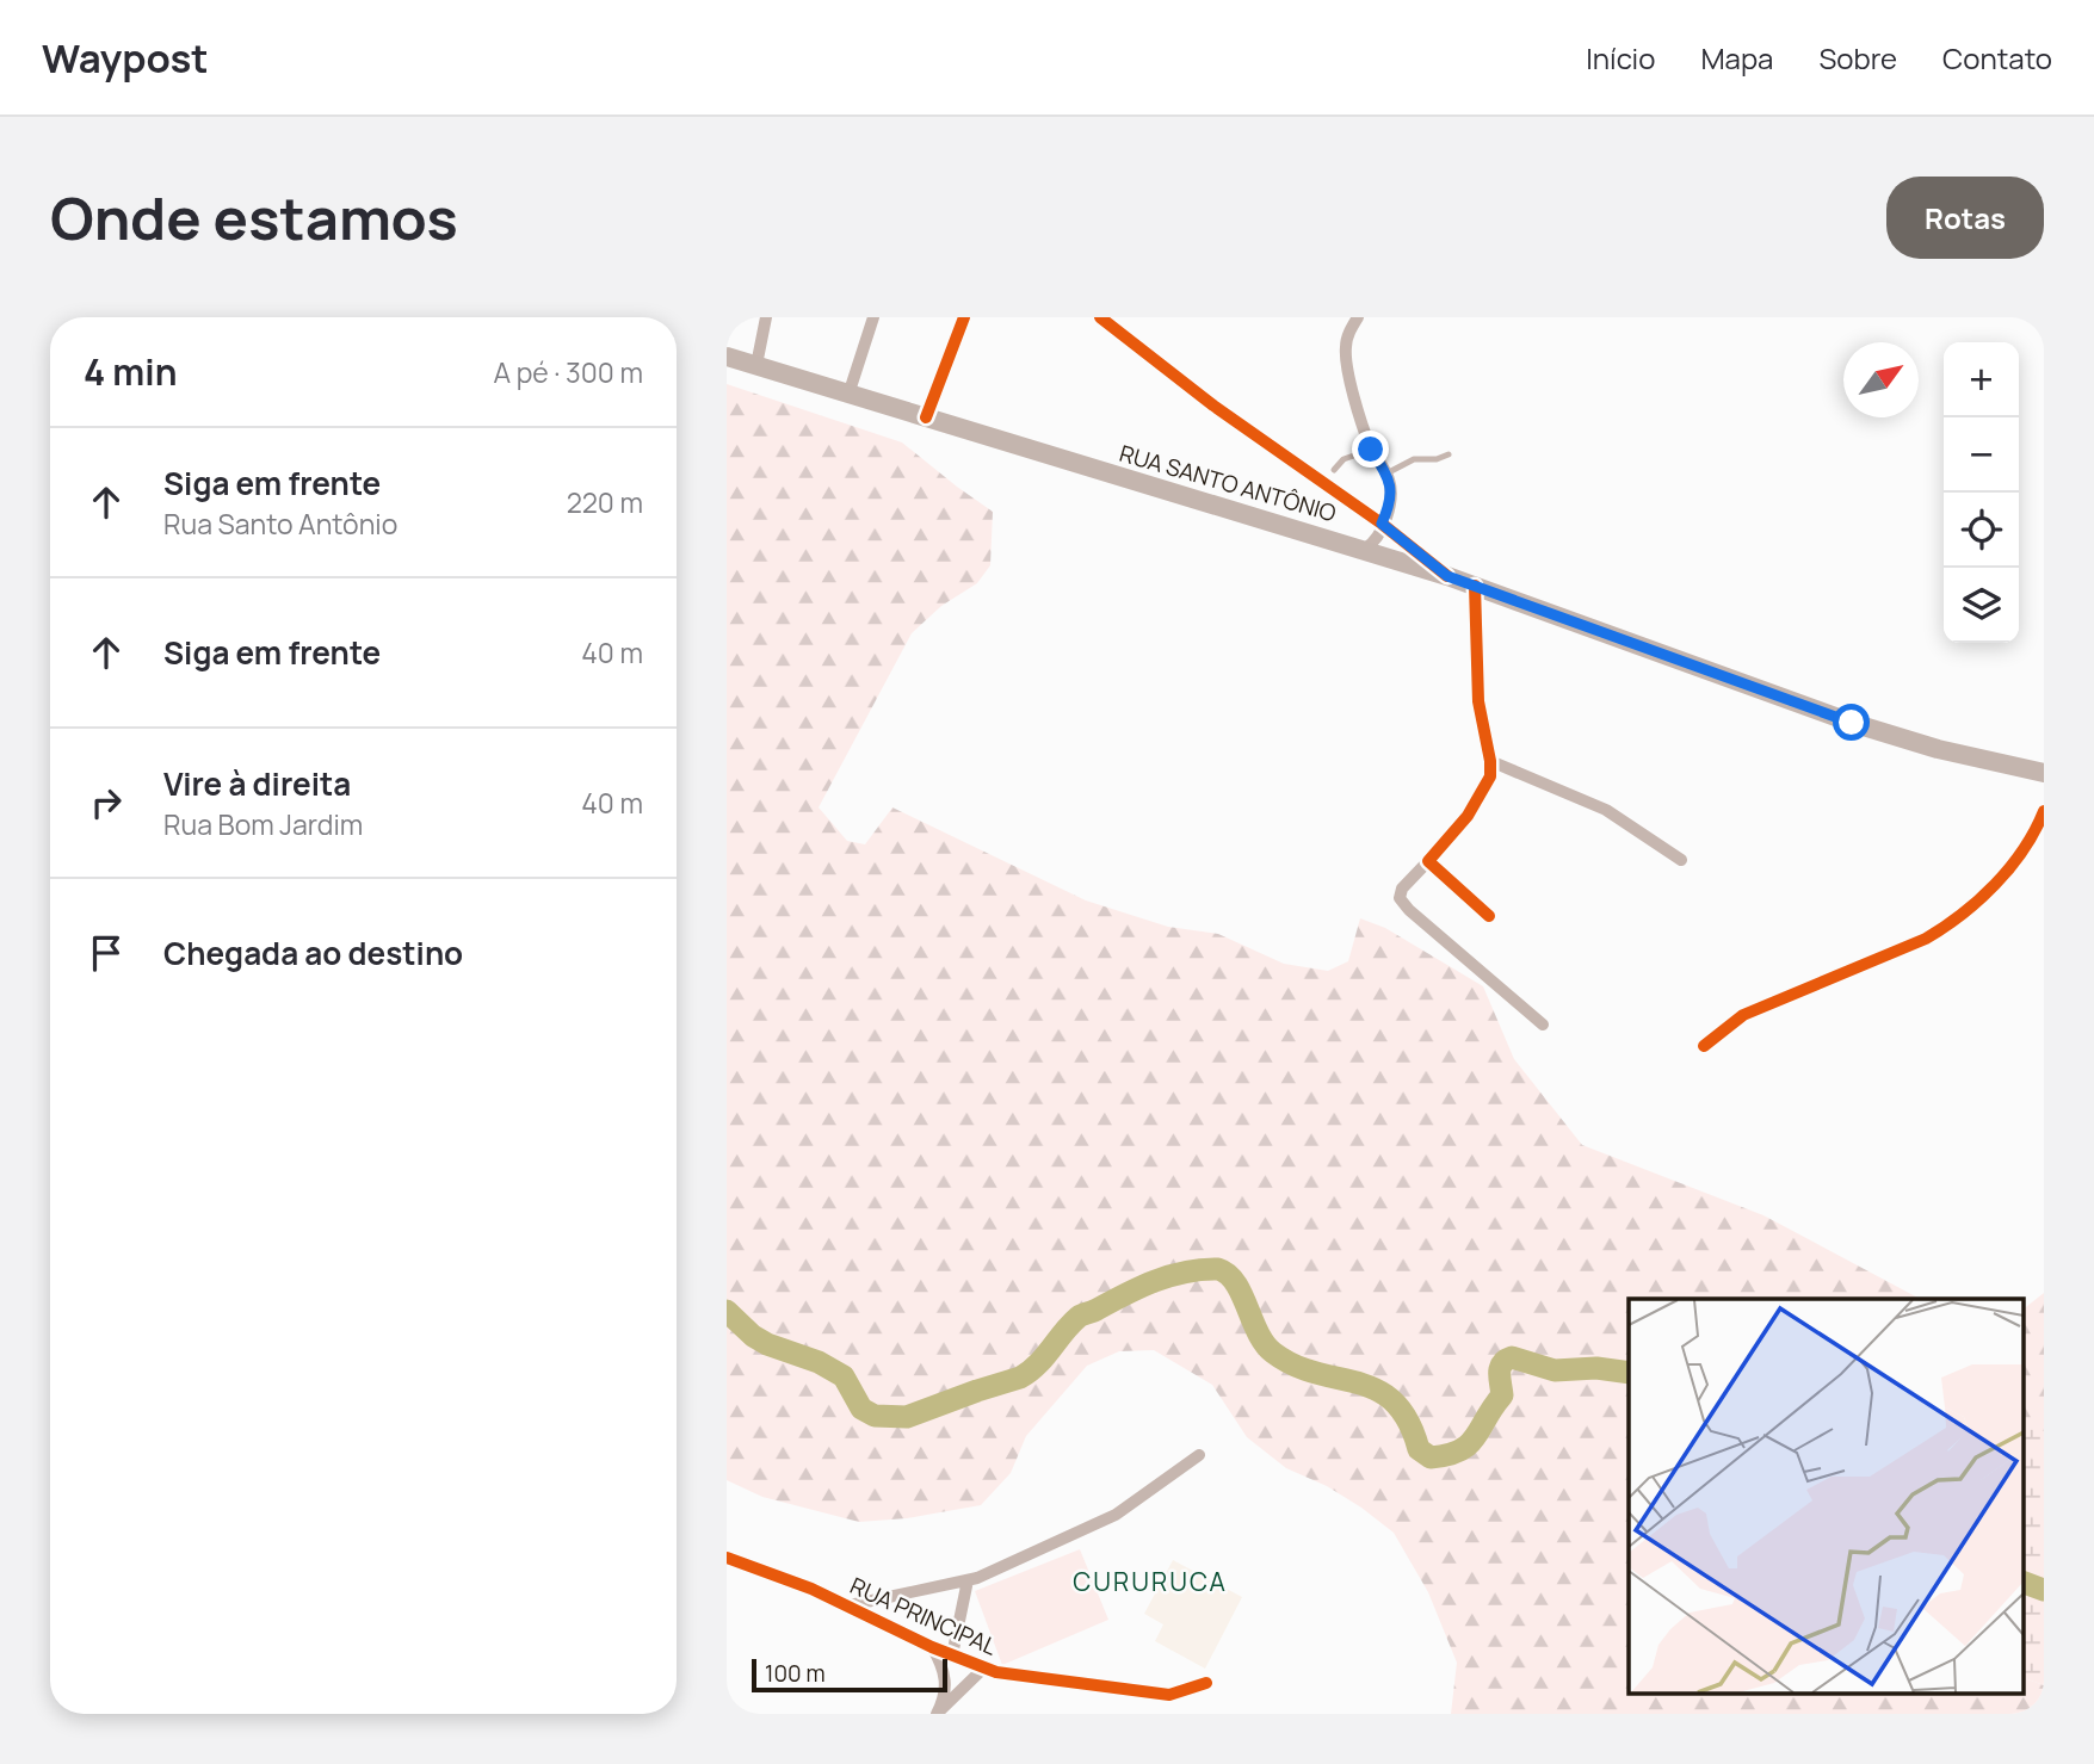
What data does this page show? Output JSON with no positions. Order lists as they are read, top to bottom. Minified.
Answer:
{"streets":{"main road":["RUA SANTO ANTÔNIO"],"street":["RUA PRINCIPAL"]},"districts":["CURURUCA"],"scale_bar":"100 m","north":"top right","page":{"header":"Waypost","nav":["Início","Mapa","Sobre","Contato"],"buttons":"Rotas","title":"Onde estamos","heading":["4 min","A pé · 300 m"],"map_buttons":["+","−"],"list":[["Siga em frente","Rua Santo Antônio","220 m"],["Siga em frente","40 m"],["Vire à direita","Rua Bom Jardim","40 m"],"Chegada ao destino"],"scale":"100 m"}}
